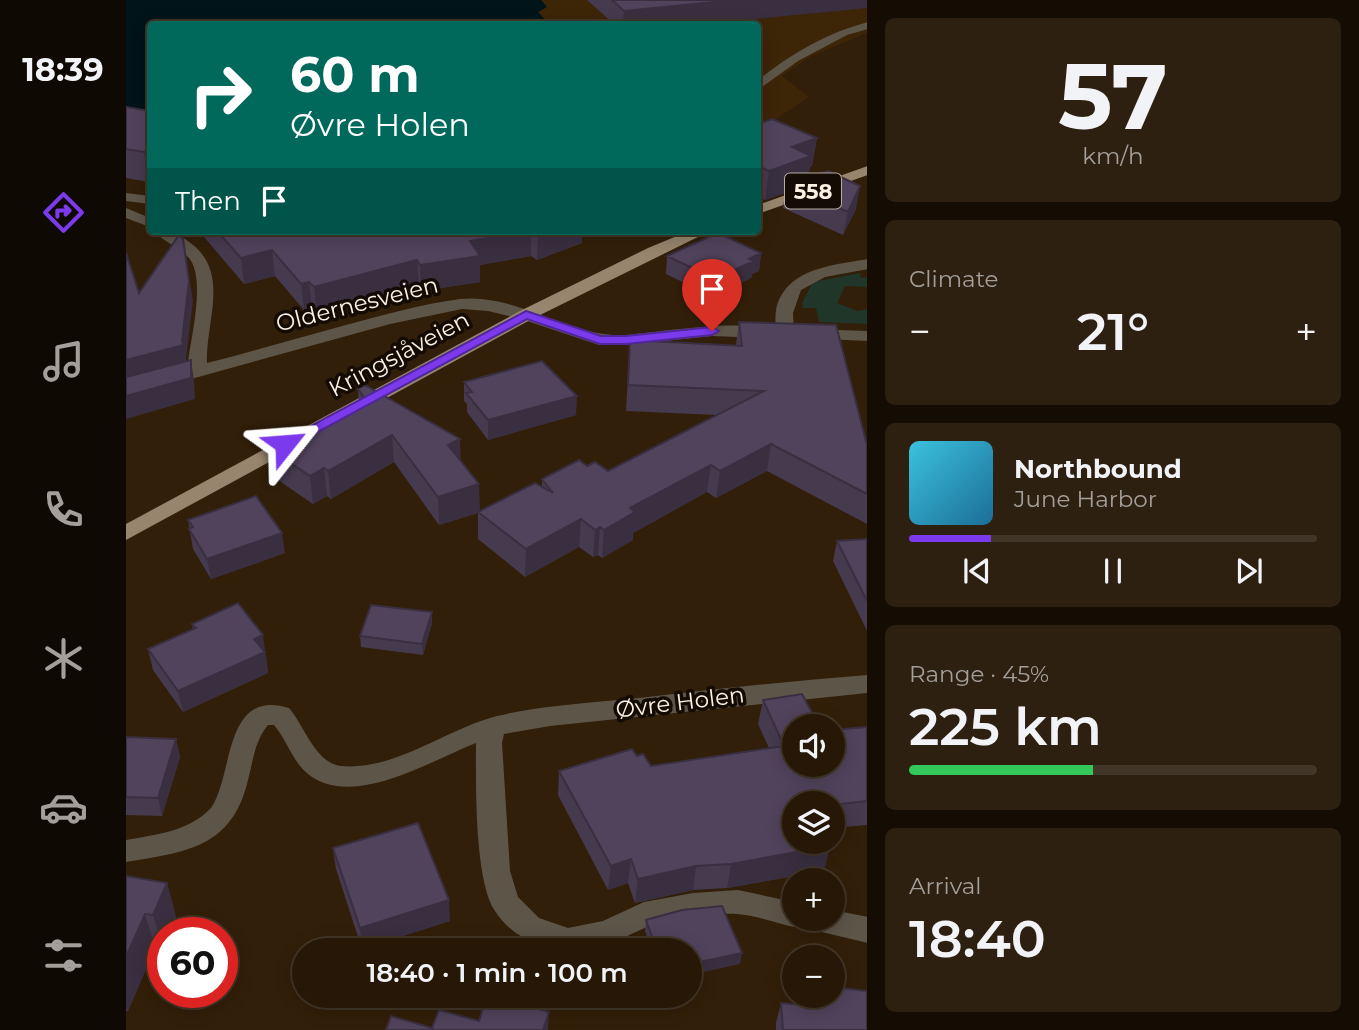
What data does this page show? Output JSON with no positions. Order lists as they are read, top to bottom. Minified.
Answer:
{"streets":{"main road":["558","Kringsjåveien"],"street":["Oldernesveien","Øvre Holen"]},"crossings":[["Oldernesveien","Kringsjåveien"]],"page":{"tabs":"18:39","tile":[["57","km/h"],"Climate",["Range · 45%","225 km"],["Arrival","18:40"]],"turn":["60 m","Øvre Holen"],"then":"Then","heat":["−","21°","+"],"song":["Northbound","June Harbor"],"map_buttons":["+","−"],"limit":"60","trip":"18:40 · 1 min · 100 m"}}
